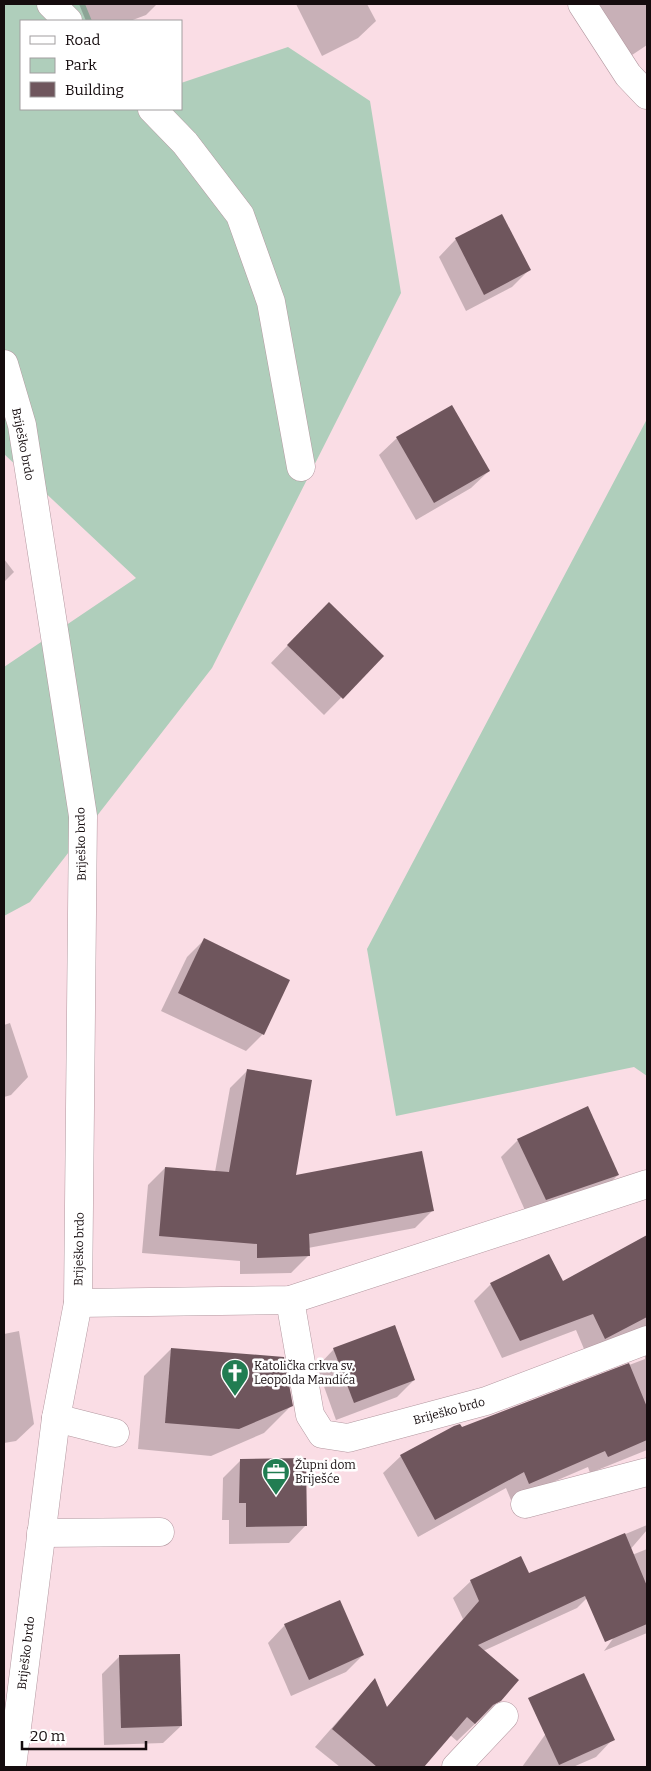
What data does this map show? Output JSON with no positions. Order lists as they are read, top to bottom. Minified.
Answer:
{"streets":{"street":["Briješko brdo"]},"places":{"church":["Katolička crkva sv. Leopolda Mandića"],"office":["Župni dom Briješće"]},"legend":["Road","Park","Building"],"scale_bar":"20 m"}
